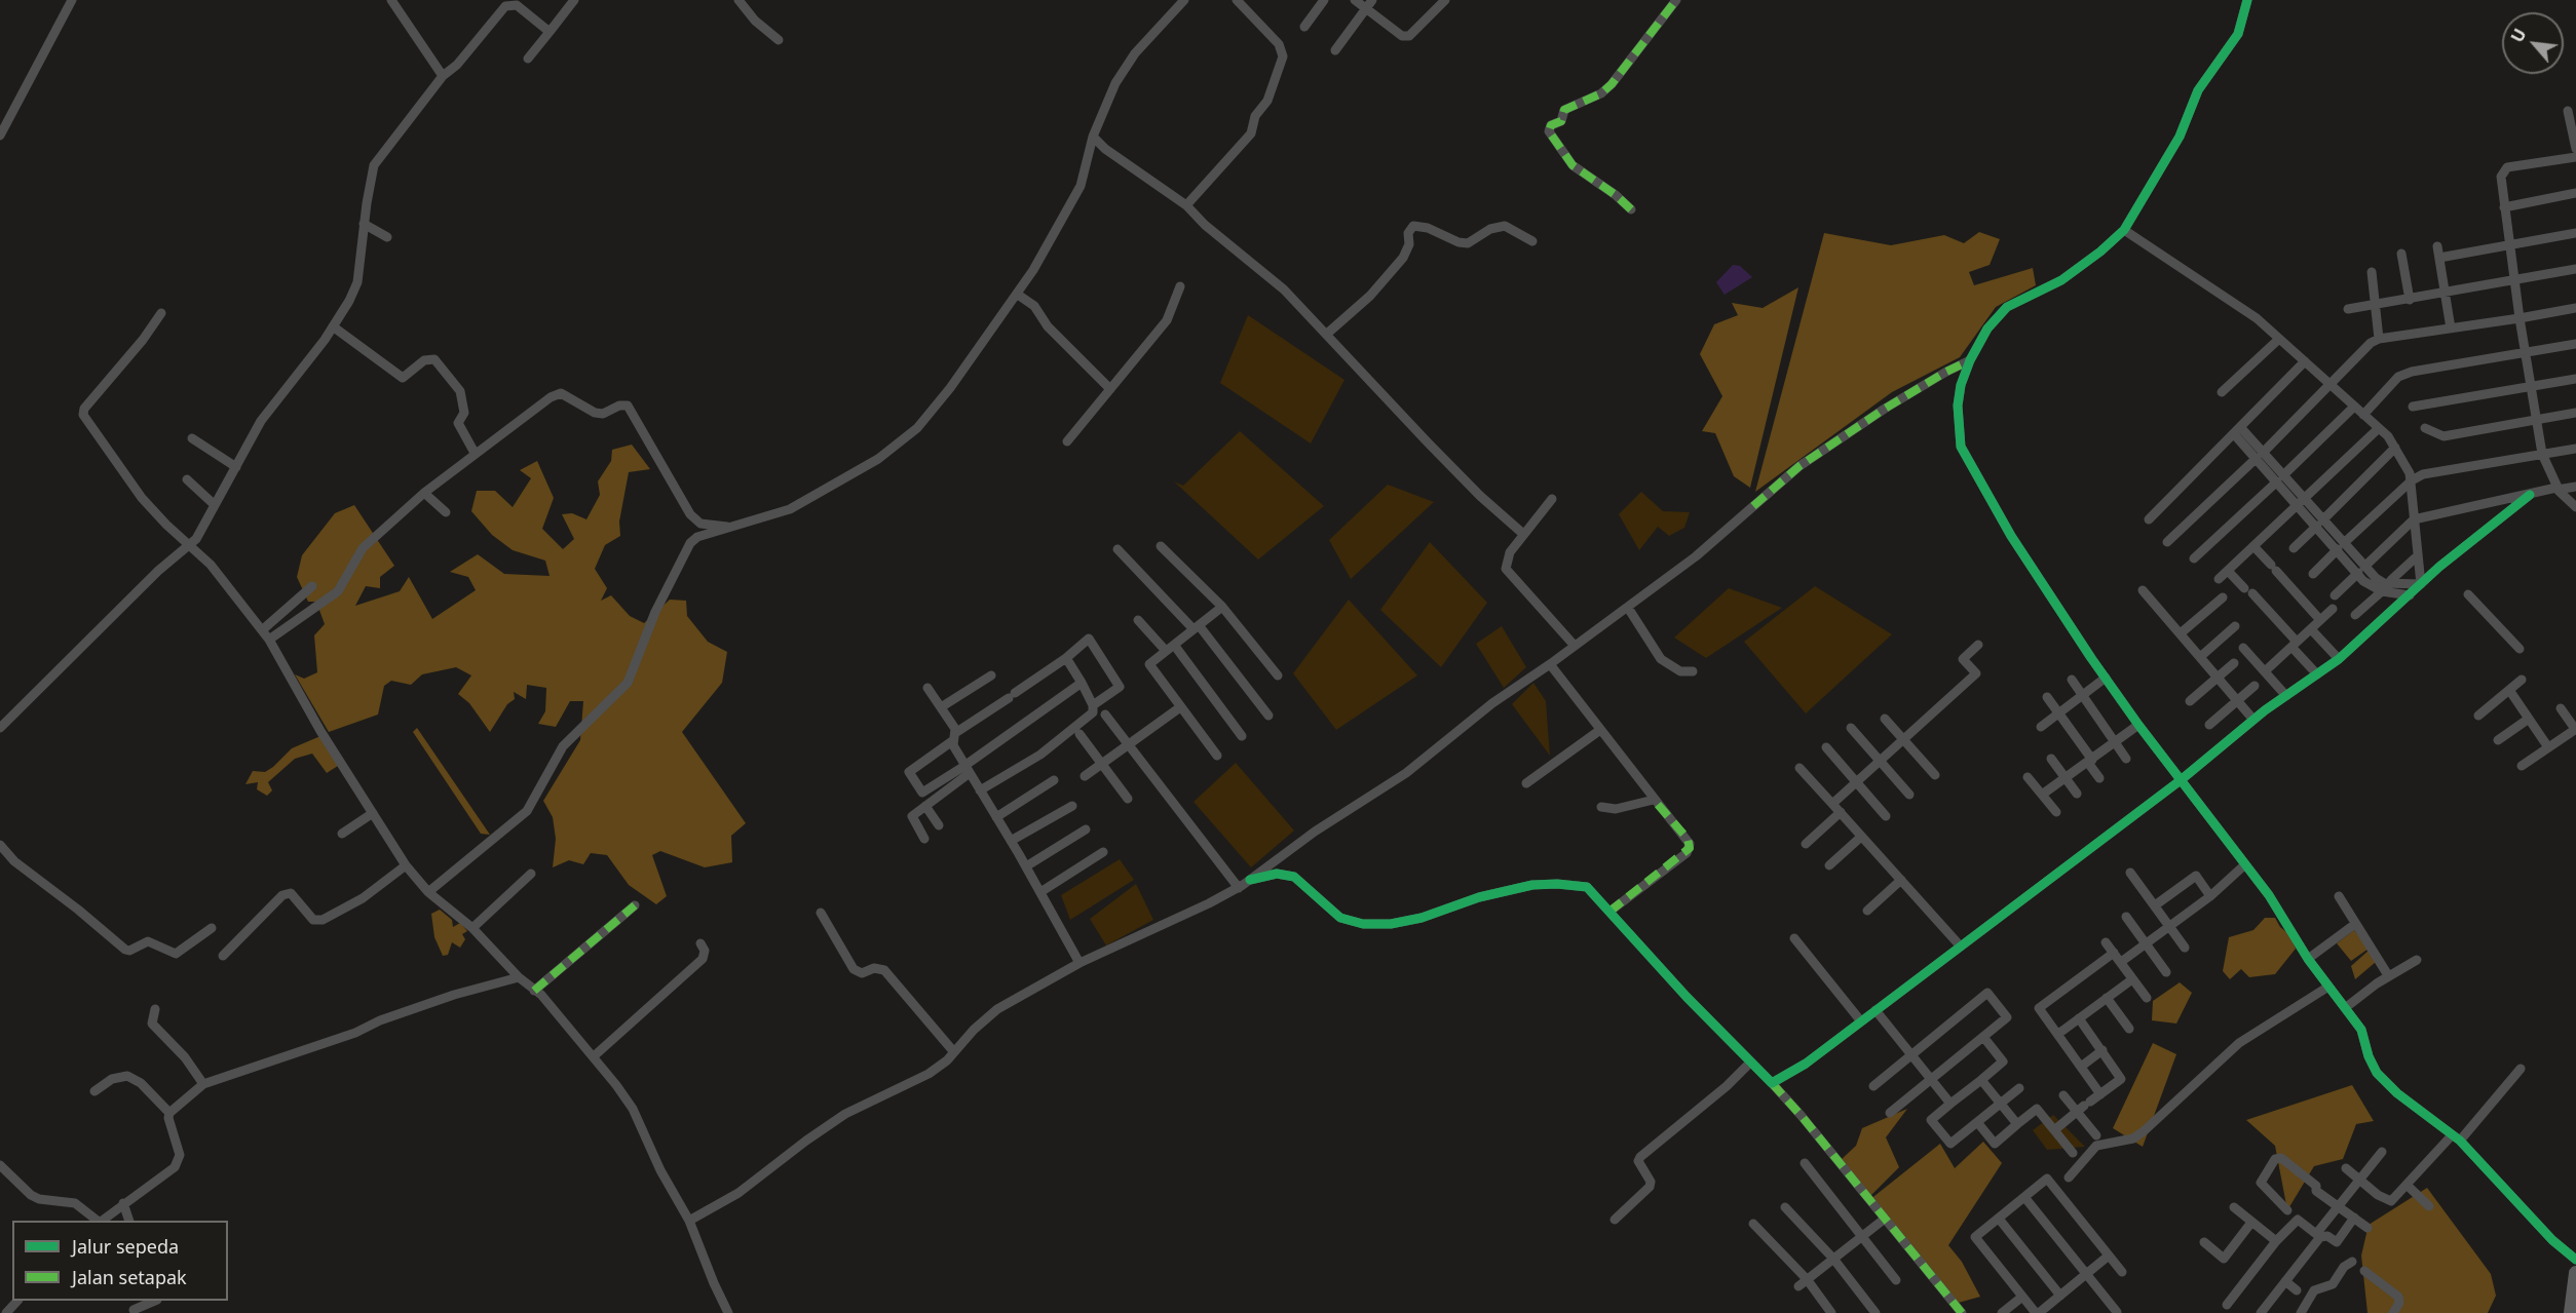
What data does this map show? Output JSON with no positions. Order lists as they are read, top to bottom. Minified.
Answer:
{"legend":["Jalur sepeda","Jalan setapak"],"north":"top left"}
